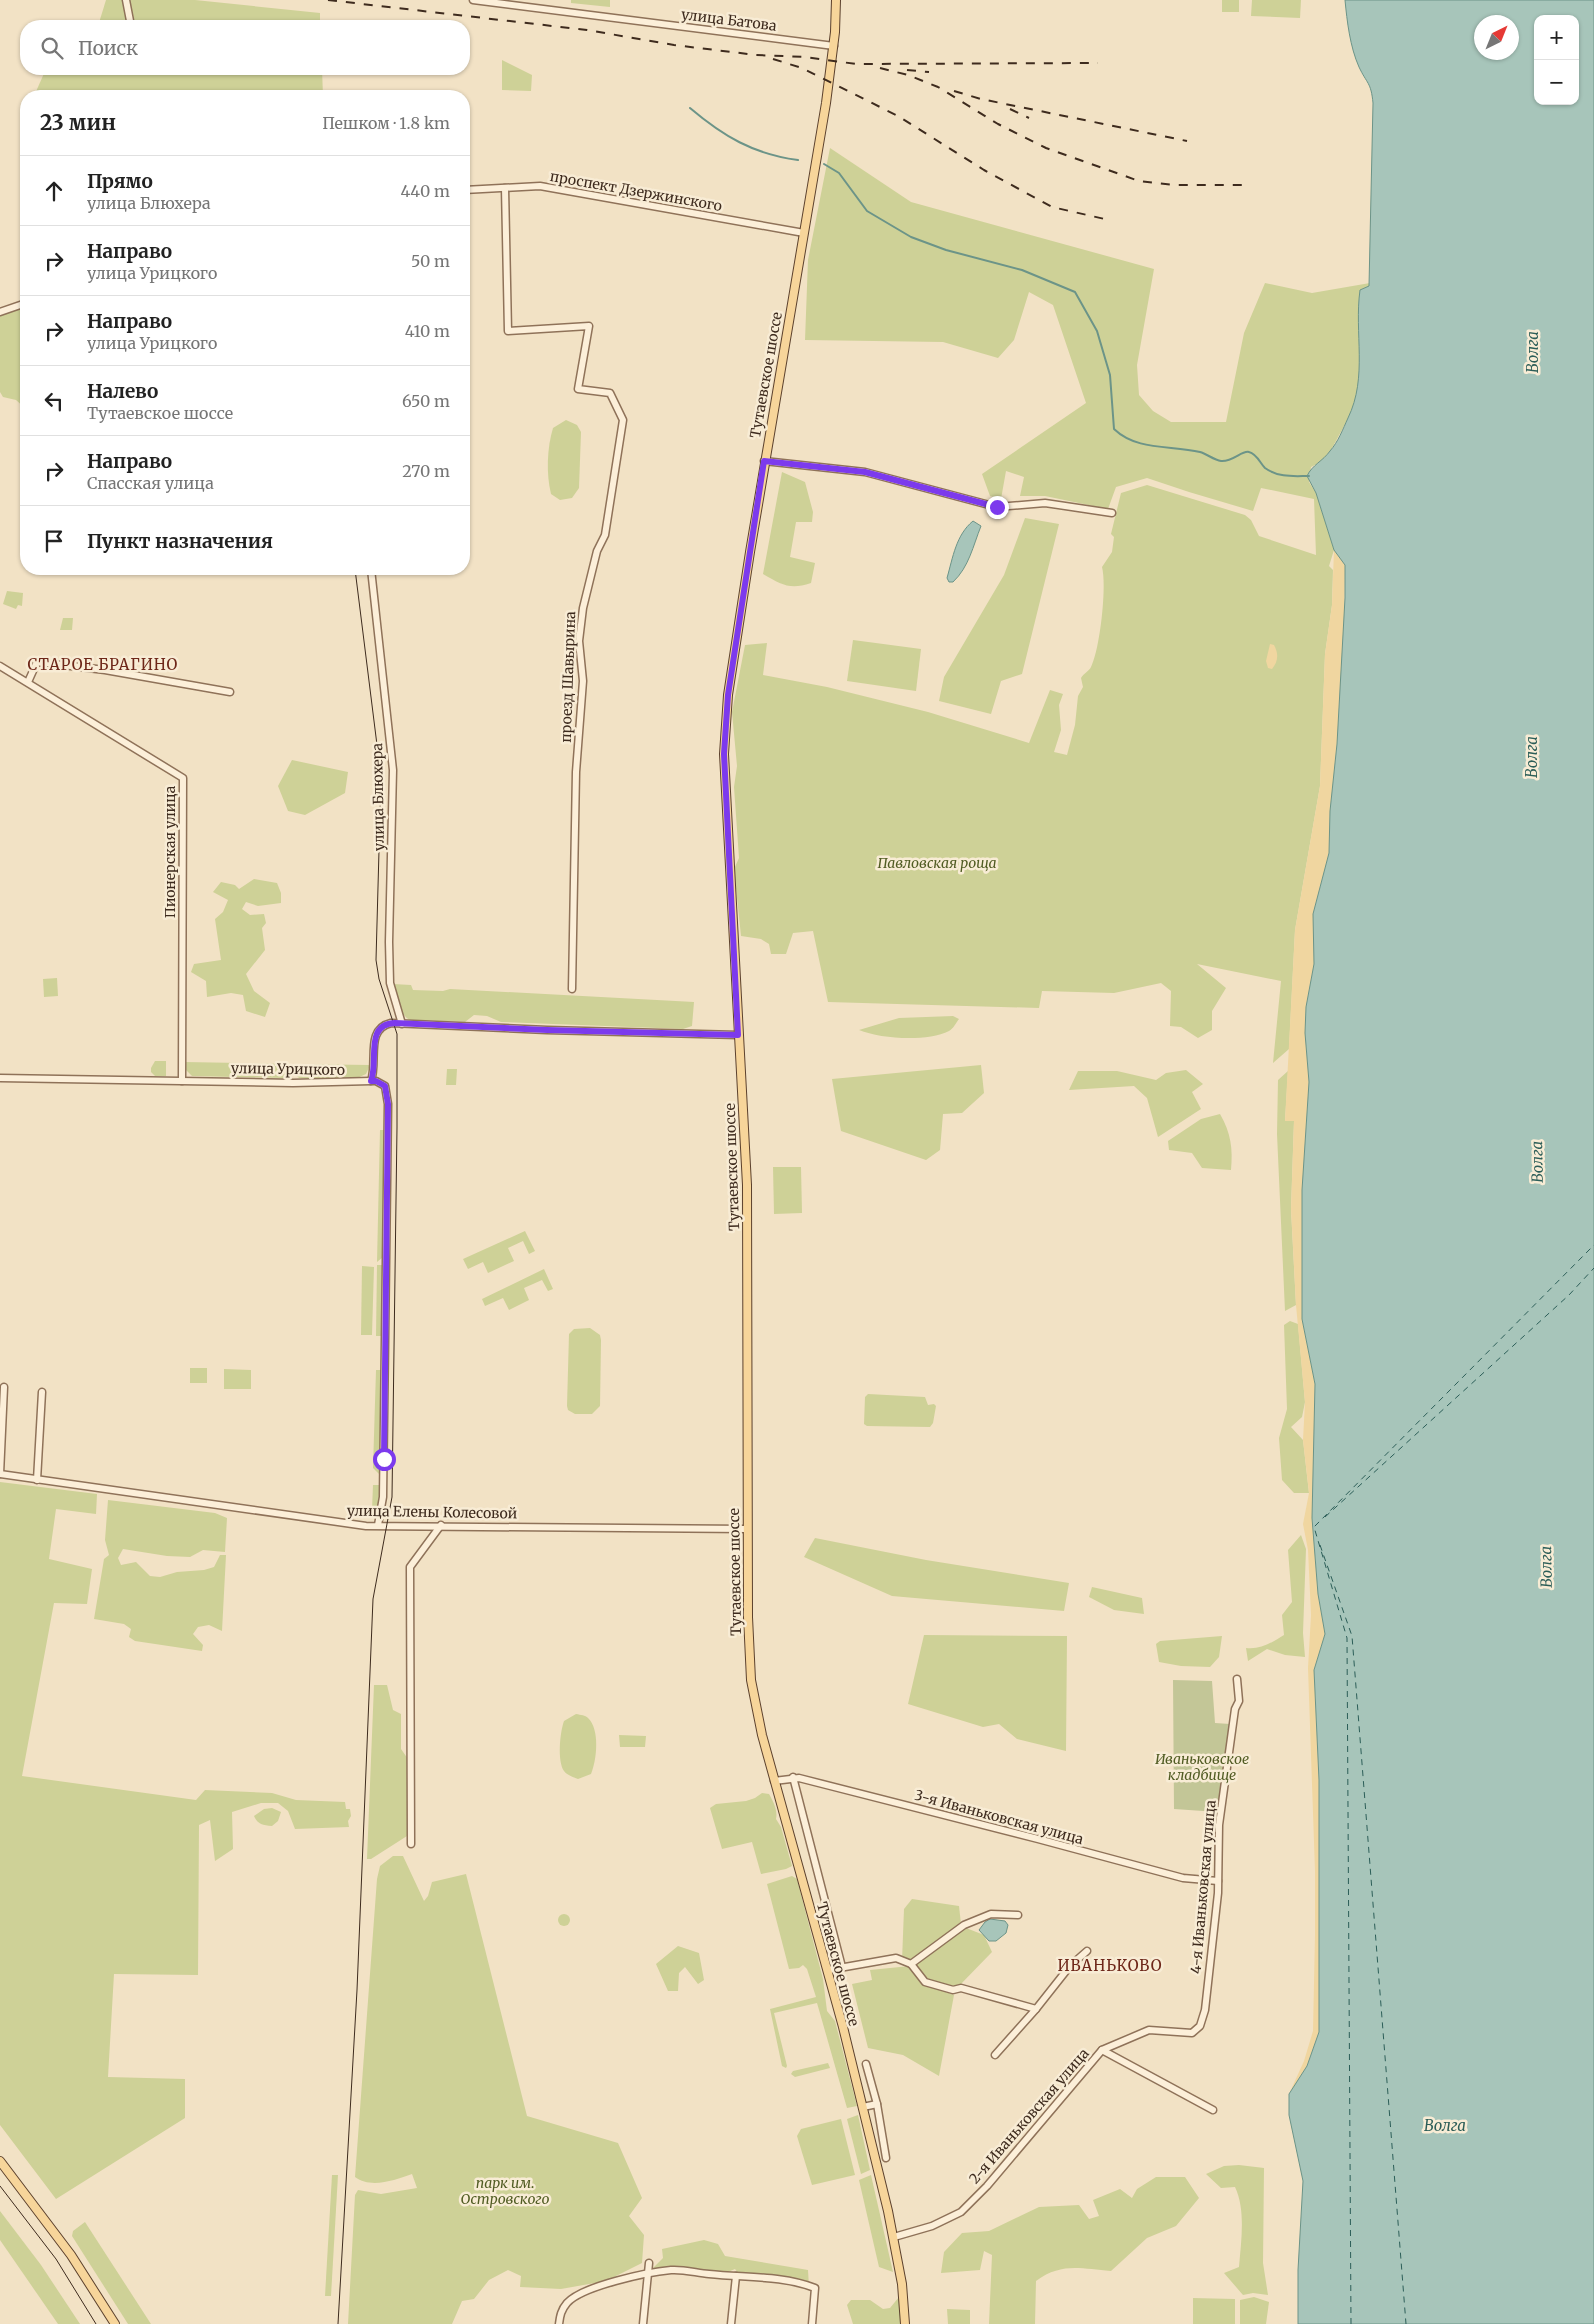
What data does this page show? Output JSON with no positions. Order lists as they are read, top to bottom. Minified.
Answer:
{"streets":{"main road":["Тутаевское шоссе"],"street":["улица Батова","проспект Дзержинского","проезд Шавырина","улица Блюхера","Пионерская улица","улица Урицкого","улица Елены Колесовой","3-я Иваньковская улица","4-я Иваньковская улица","2-я Иваньковская улица"]},"crossings":[["улица Батова","Тутаевское шоссе"],["проспект Дзержинского","Тутаевское шоссе"],["проспект Дзержинского","проезд Шавырина"],["Тутаевское шоссе","улица Елены Колесовой"],["Тутаевское шоссе","3-я Иваньковская улица"],["Тутаевское шоссе","2-я Иваньковская улица"],["Пионерская улица","улица Урицкого"],["3-я Иваньковская улица","4-я Иваньковская улица"],["4-я Иваньковская улица","2-я Иваньковская улица"]],"districts":["СТАРОЕ БРАГИНО","ИВАНЬКОВО"],"water":["Волга"],"parks":["Павловская роща","Иваньковское кладбище","парк им. Островского"],"north":"top right","page":{"map_buttons":["+","−"],"search":"Поиск","heading":["23 мин","Пешком · 1.8 km"],"list":[["Прямо","улица Блюхера","440 m"],["Направо","улица Урицкого","50 m"],["Направо","улица Урицкого","410 m"],["Налево","Тутаевское шоссе","650 m"],["Направо","Спасская улица","270 m"],"Пункт назначения"]}}
